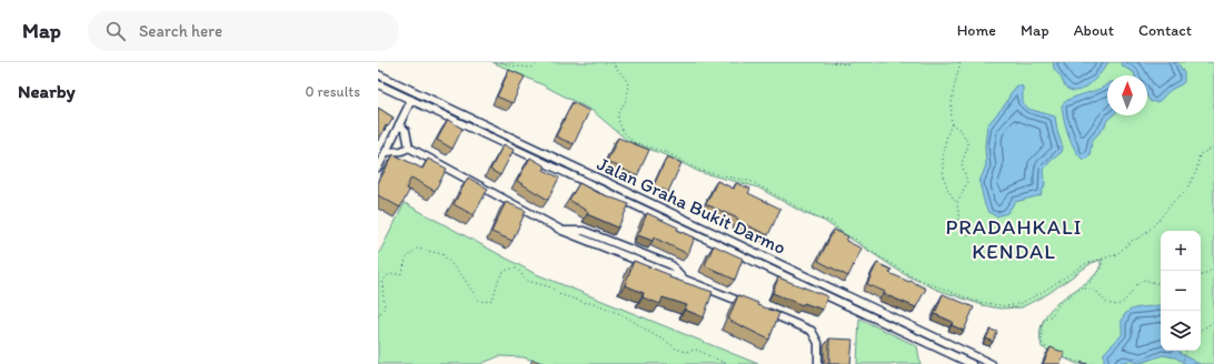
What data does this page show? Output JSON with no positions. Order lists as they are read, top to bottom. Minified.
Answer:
{"streets":{"street":["Jalan Graha Bukit Darmo"]},"districts":["PRADAHKALI KENDAL"],"north":"top","page":{"header":"Map","search":"Search here","nav":["Home","Map","About","Contact"],"heading":["Nearby","0 results"],"map_buttons":["+","−"]}}
